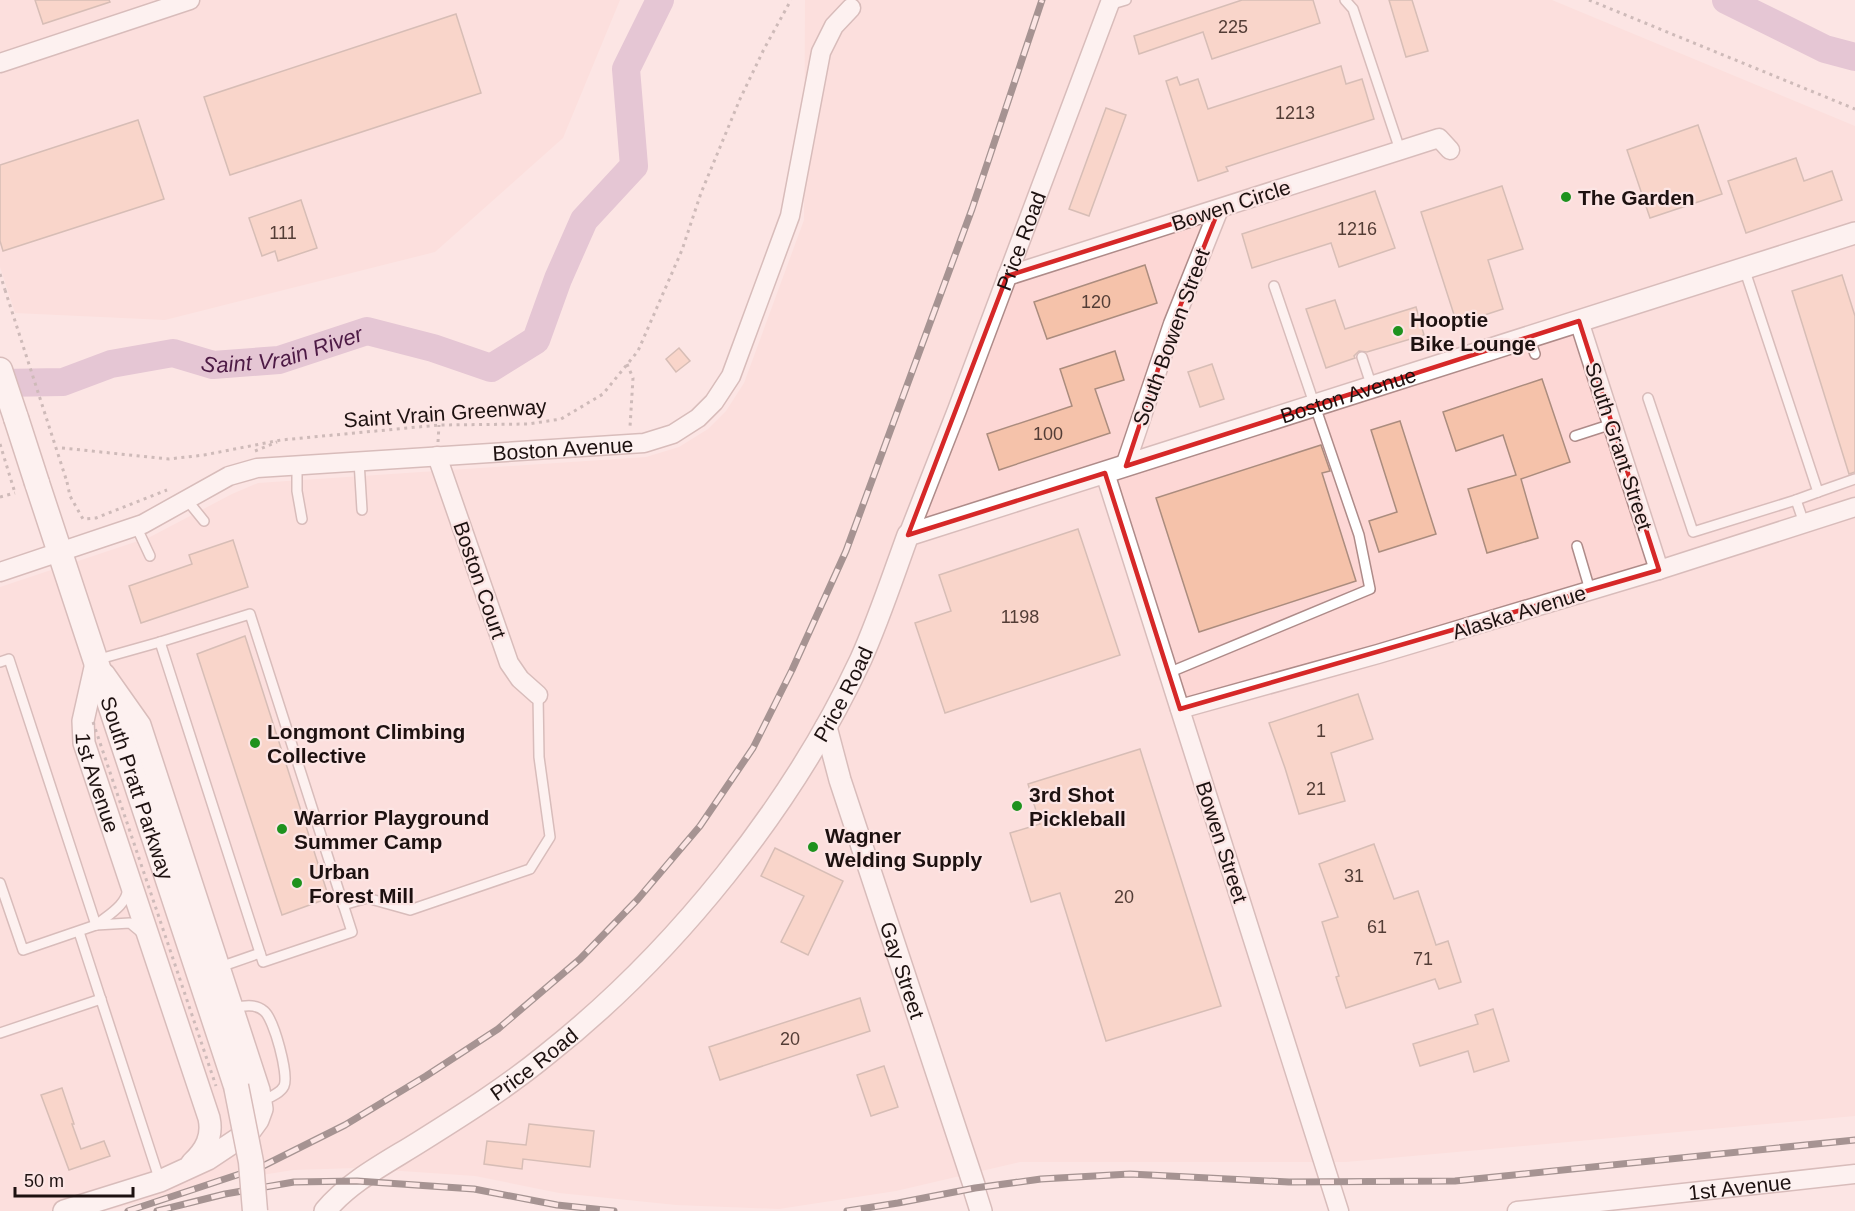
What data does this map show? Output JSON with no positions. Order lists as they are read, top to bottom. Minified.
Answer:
{"streets":{"main road":["South Pratt Parkway"],"street":["Bowen Circle","Price Road","South Bowen Street","Boston Avenue","South Grant Street","Boston Court","Alaska Avenue","1st Avenue","Bowen Street","Gay Street"],"path":["Saint Vrain Greenway"]},"crossings":[["Bowen Circle","Price Road"],["Bowen Circle","South Bowen Street"],["Price Road","Boston Avenue"],["Price Road","Gay Street"],["South Bowen Street","Boston Avenue"],["Boston Avenue","South Grant Street"],["Boston Avenue","Boston Court"],["Boston Avenue","South Pratt Parkway"],["Boston Avenue","Bowen Street"],["South Grant Street","Alaska Avenue"],["Alaska Avenue","Bowen Street"],["1st Avenue","South Pratt Parkway"]],"water":["Saint Vrain River"],"places":["The Garden","Hooptie Bike Lounge","Longmont Climbing Collective","3rd Shot Pickleball","Warrior Playground Summer Camp","Wagner Welding Supply","Urban Forest Mill"],"house_numbers":["225","1213","1216","111","120","100","1198","1","21","31","20","61","71","20"],"scale_bar":"50 m"}
